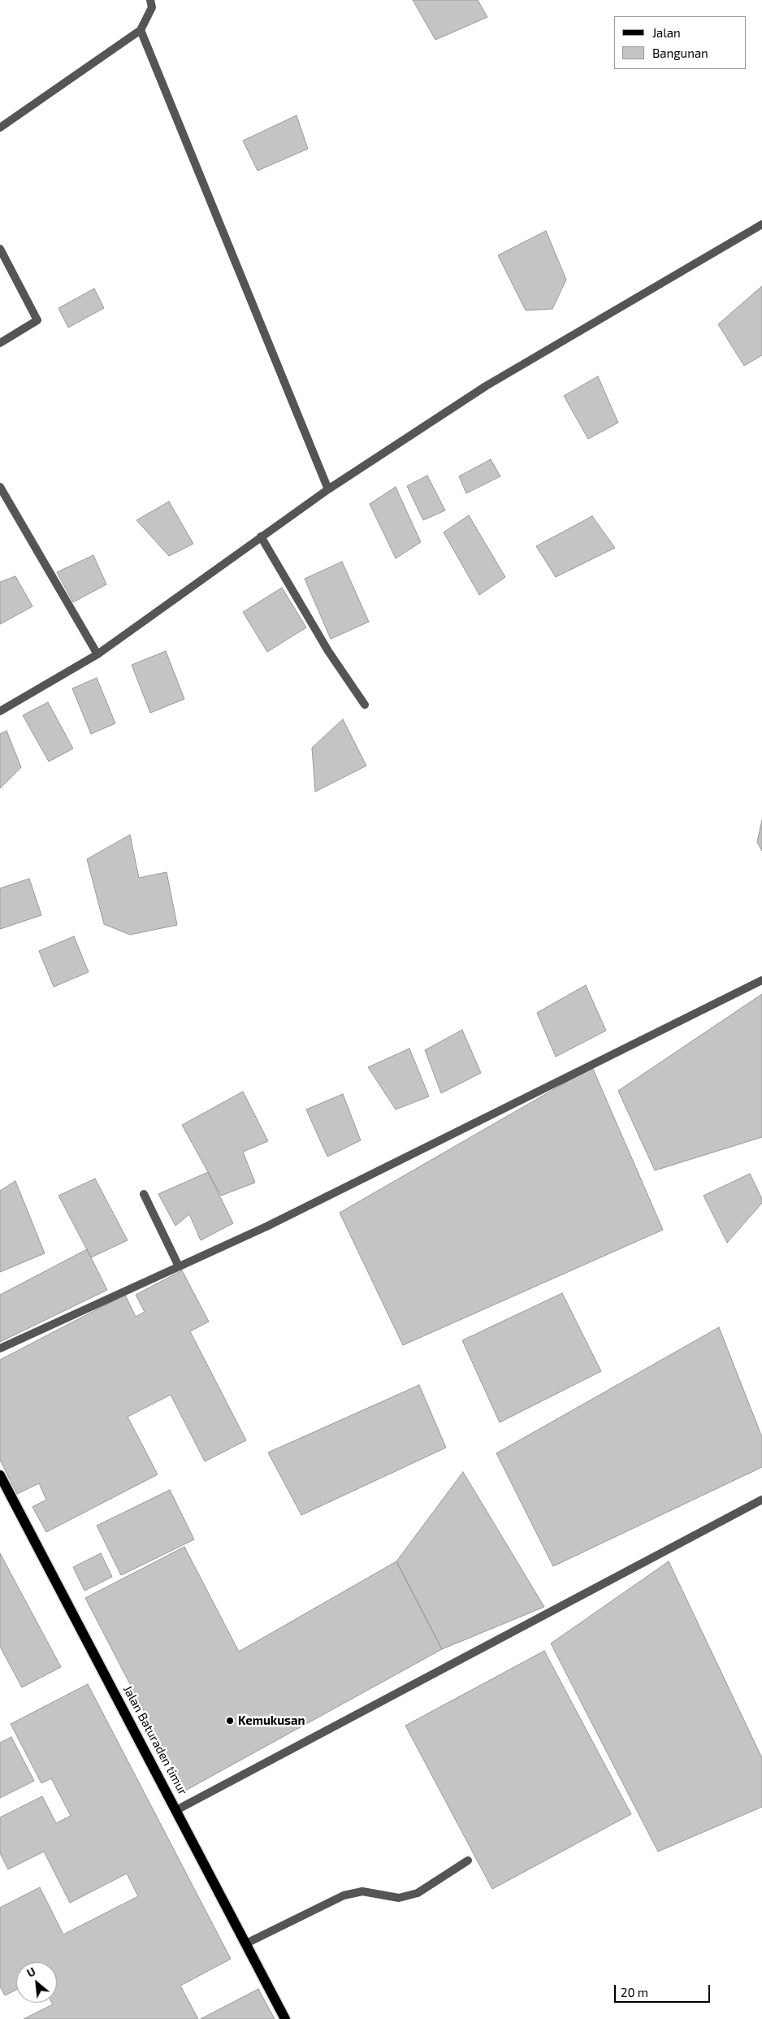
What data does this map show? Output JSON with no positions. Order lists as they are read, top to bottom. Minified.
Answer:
{"streets":{"main road":["Jalan Baturaden timur"]},"places":["Kemukusan"],"legend":["Jalan","Bangunan"],"scale_bar":"20 m","north":"top left"}
